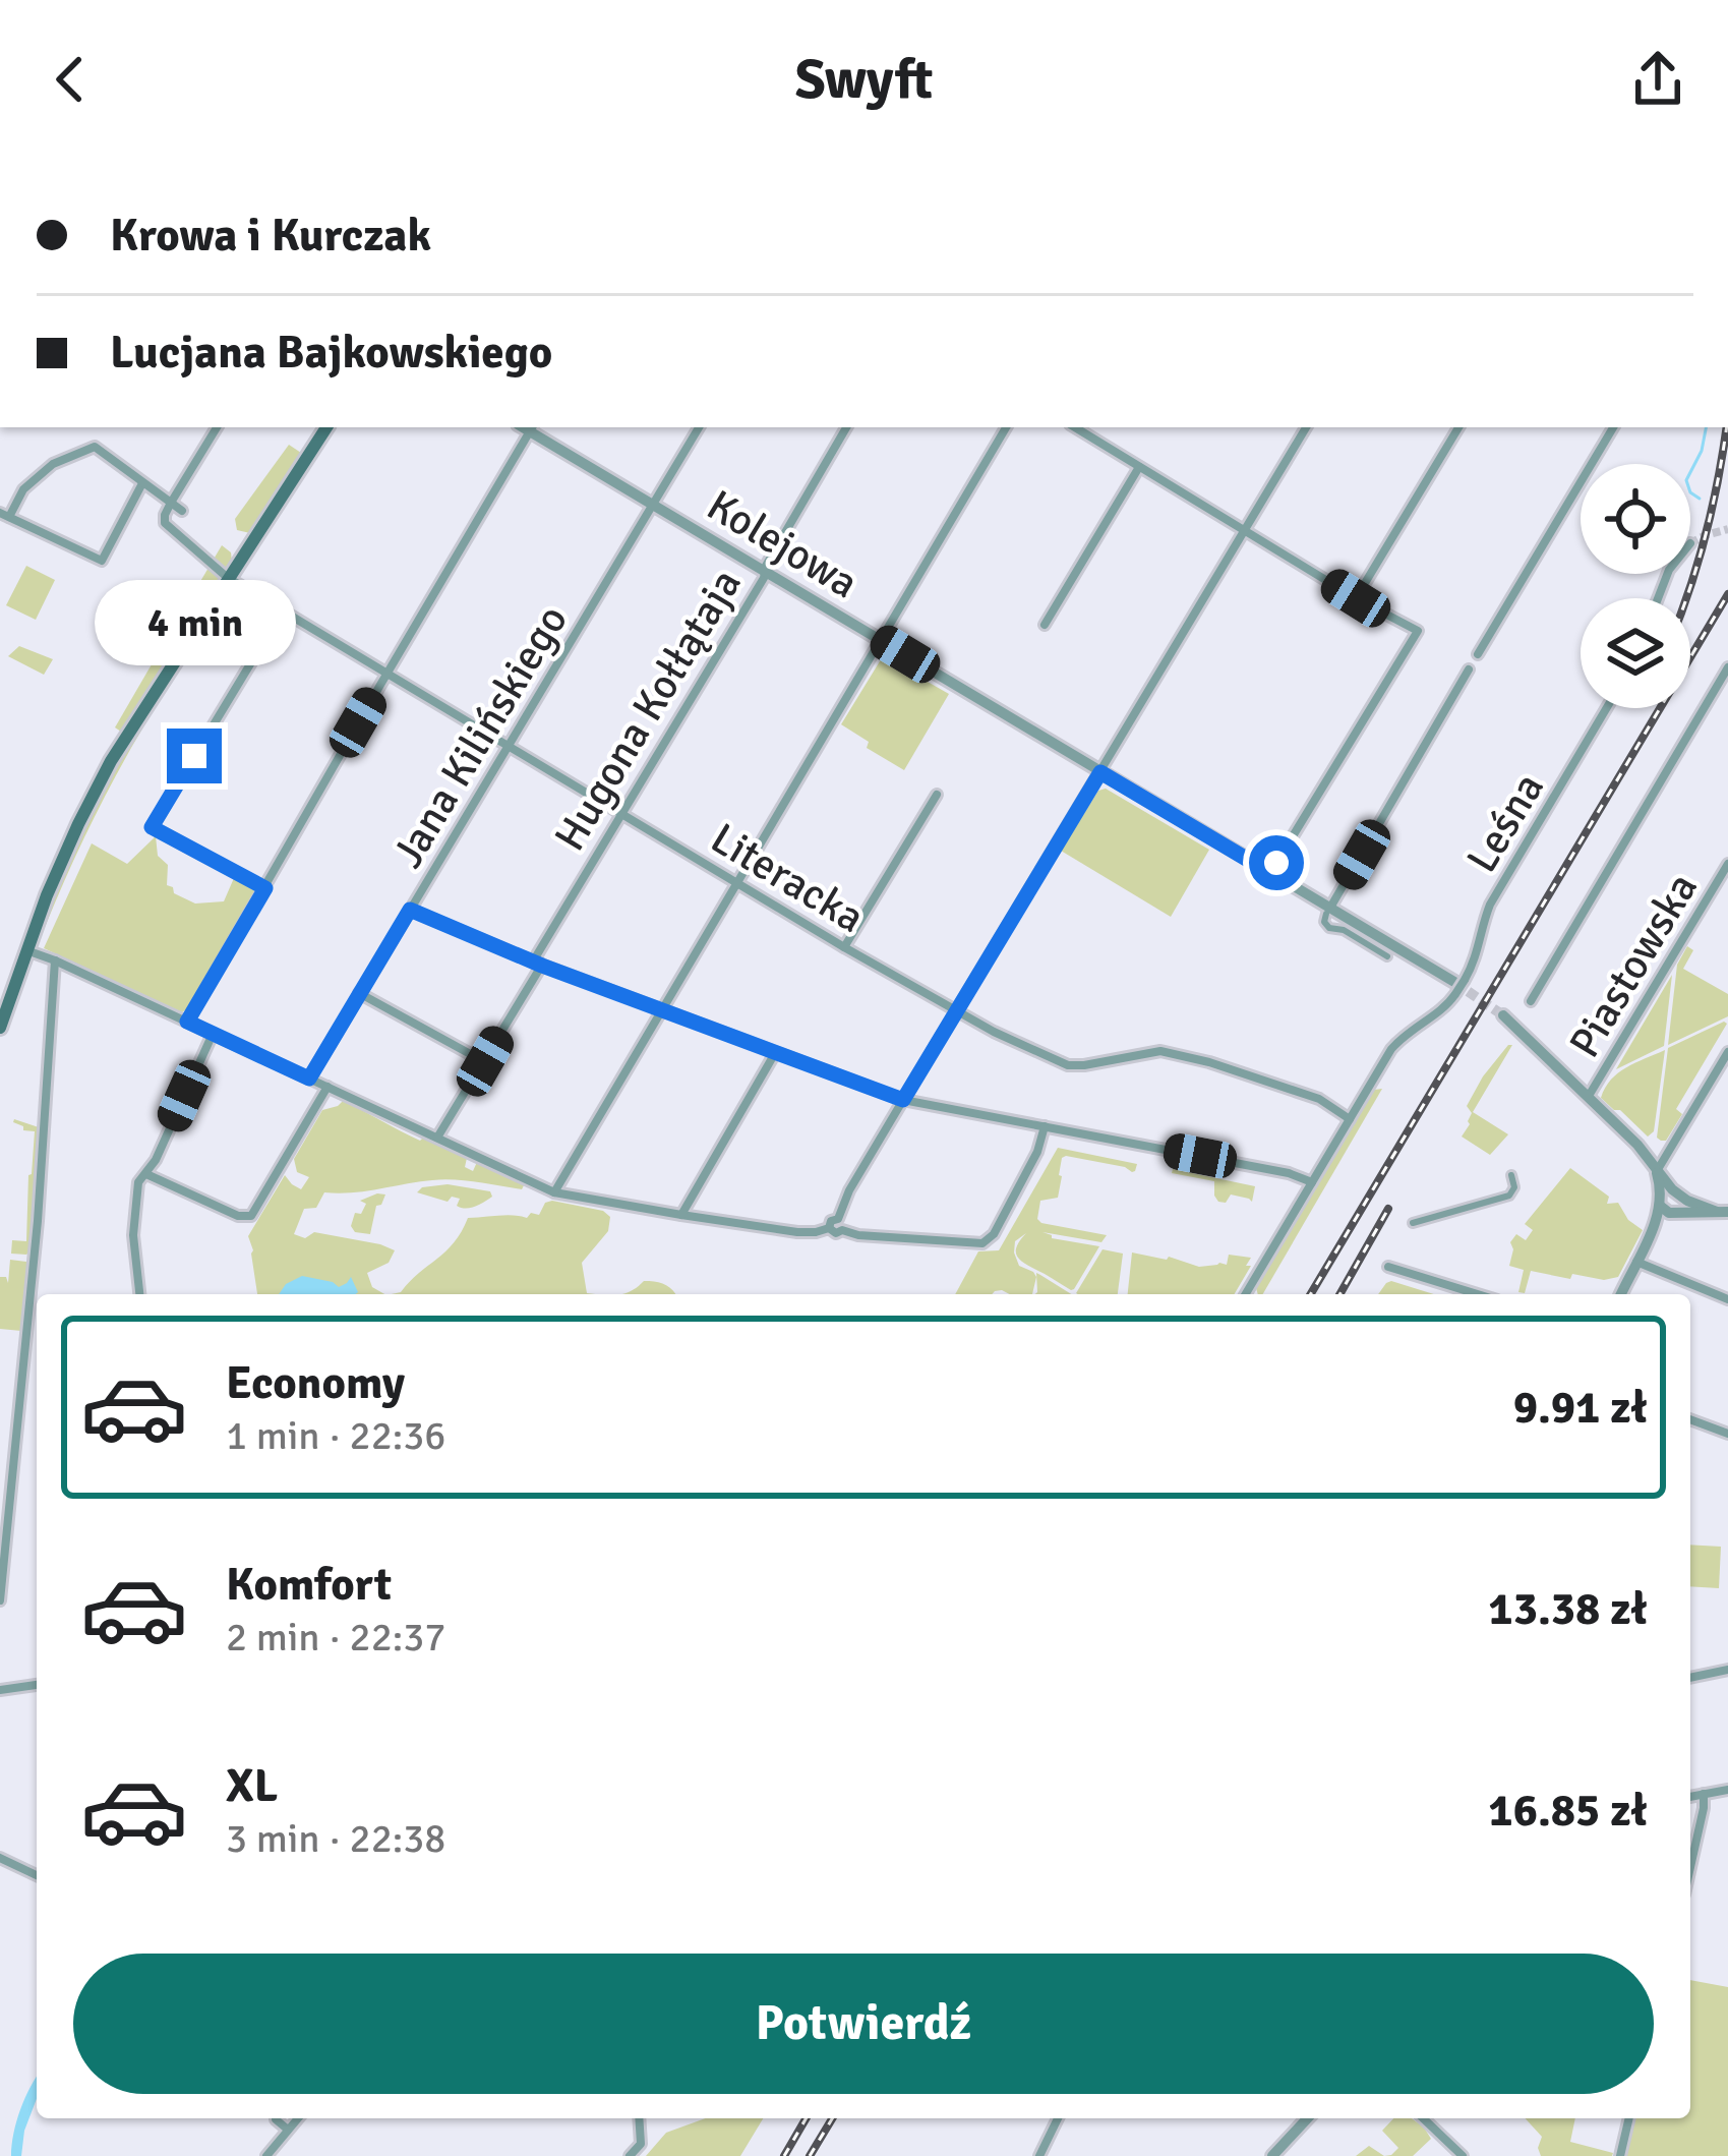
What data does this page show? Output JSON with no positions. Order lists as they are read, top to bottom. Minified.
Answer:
{"streets":{"street":["Kolejowa","Hugona Kołłątaja","Jana Kilińskiego","Leśna","Literacka","Piastowska"]},"crossings":[["Kolejowa","Hugona Kołłątaja"],["Kolejowa","Jana Kilińskiego"],["Kolejowa","Leśna"],["Hugona Kołłątaja","Literacka"],["Jana Kilińskiego","Literacka"]],"page":{"header":"Swyft","banner":["Krowa i Kurczak","Lucjana Bajkowskiego"],"bubble":"4 min","list":[{"name":"Economy","note":"1 min · 22:36","value":"9.91 zł"},{"name":"Komfort","note":"2 min · 22:37","value":"13.38 zł"},{"name":"XL","note":"3 min · 22:38","value":"16.85 zł"}],"buttons":"Potwierdź"}}
